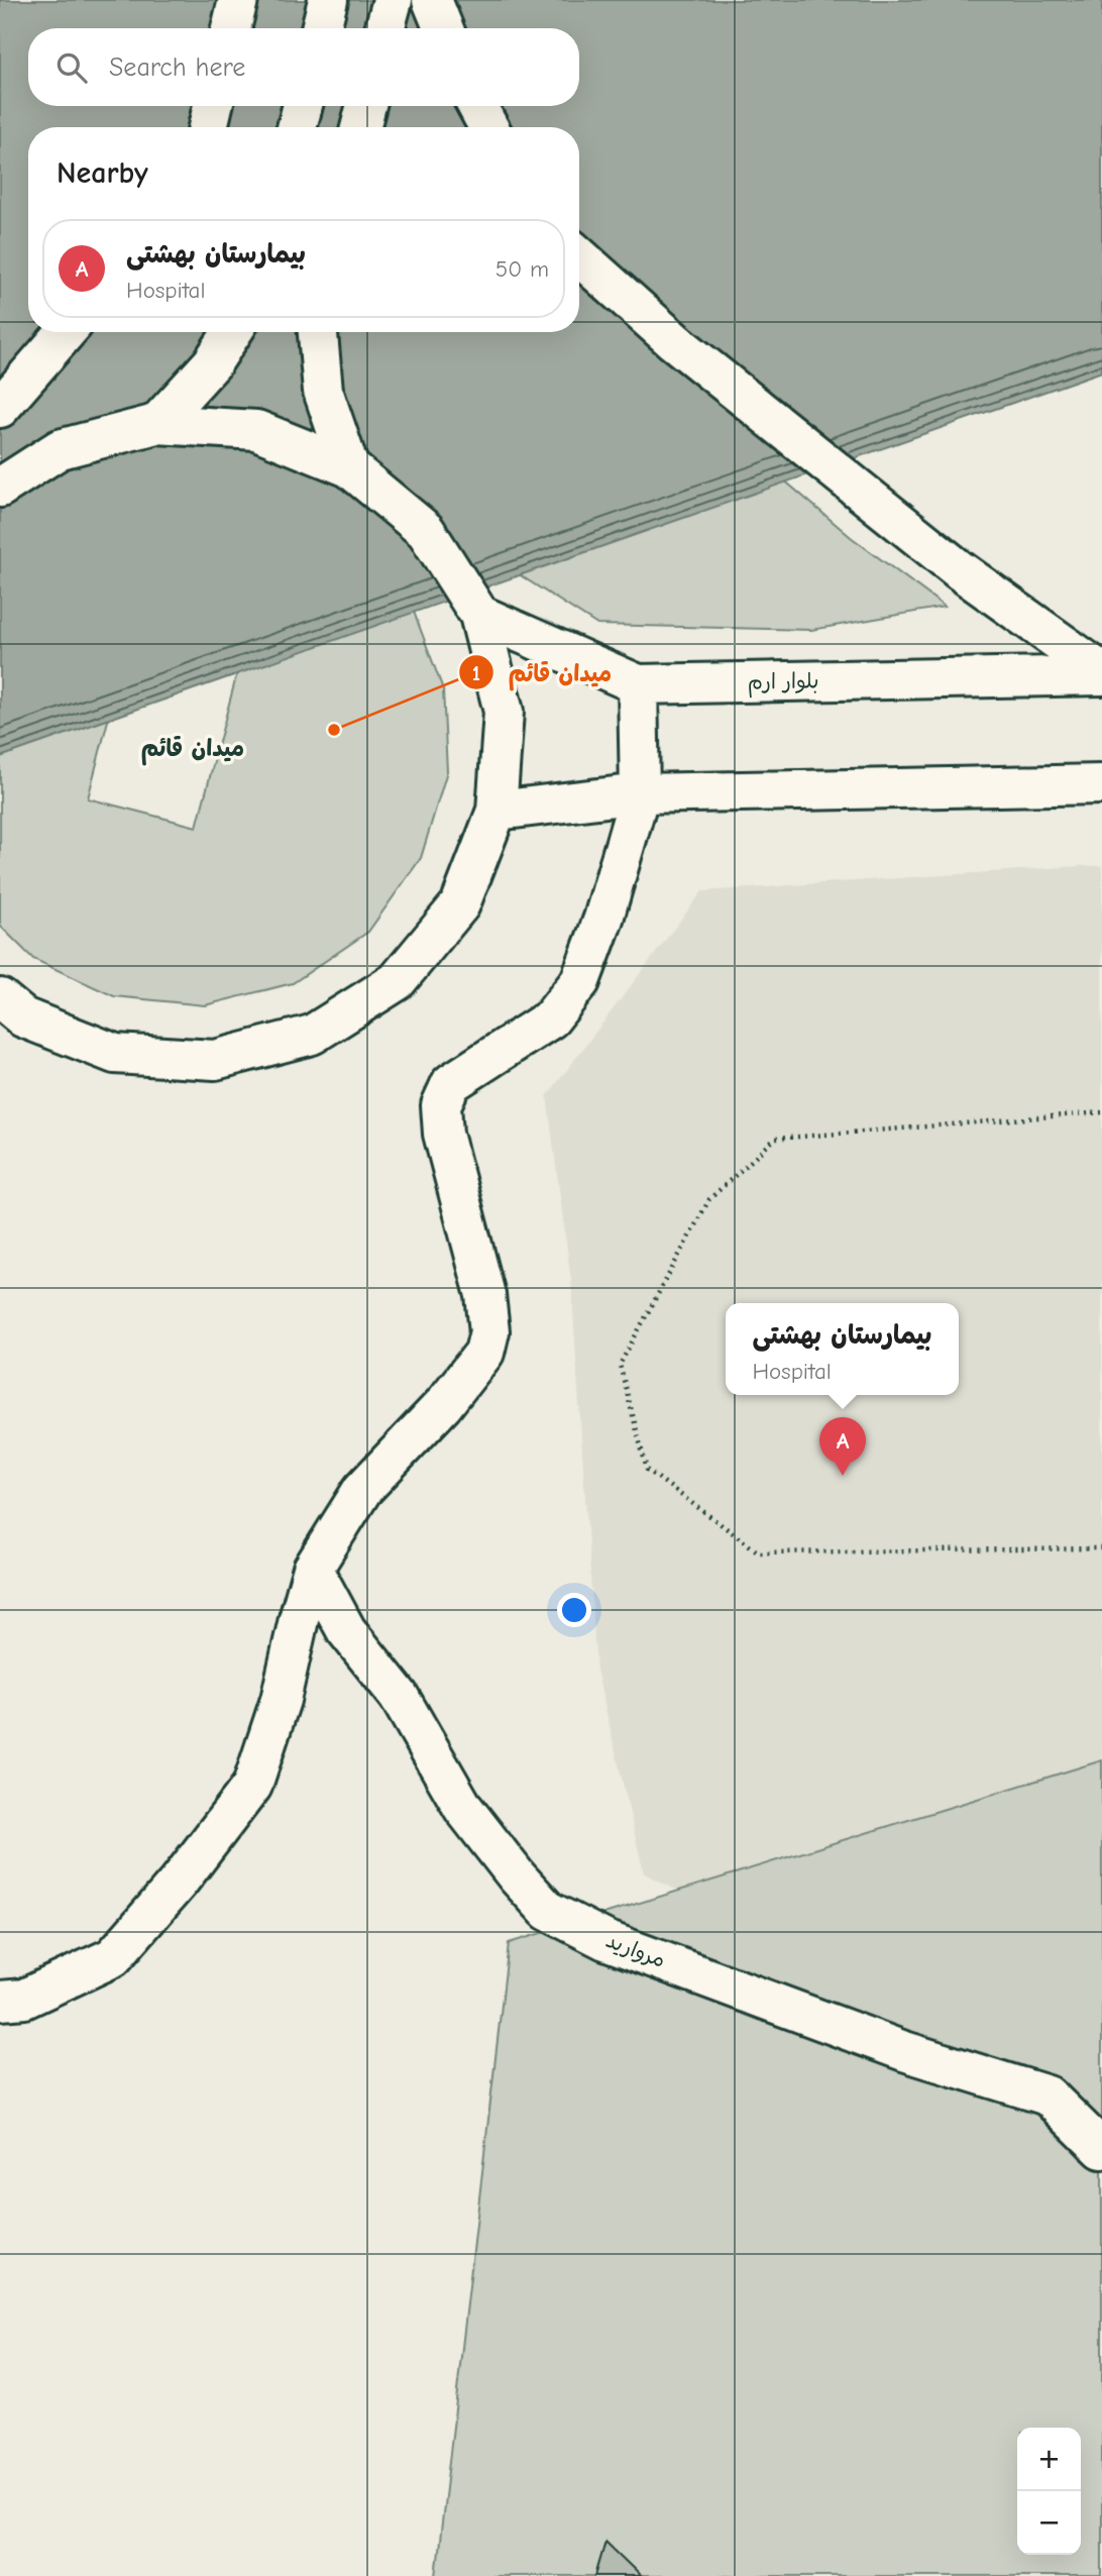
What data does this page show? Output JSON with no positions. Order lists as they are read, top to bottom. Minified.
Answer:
{"streets":{"main road":["بلوار ارم","مروارید"]},"districts":["میدان قائم"],"places":["میدان قائم"],"page":{"search":"Search here","heading":"Nearby","list":[{"mark":"A","name":"بیمارستان بهشتی","note":"Hospital","value":"50 m"}],"popup":["بیمارستان بهشتی","Hospital"],"pins":"A","map_buttons":["+","−"]}}
